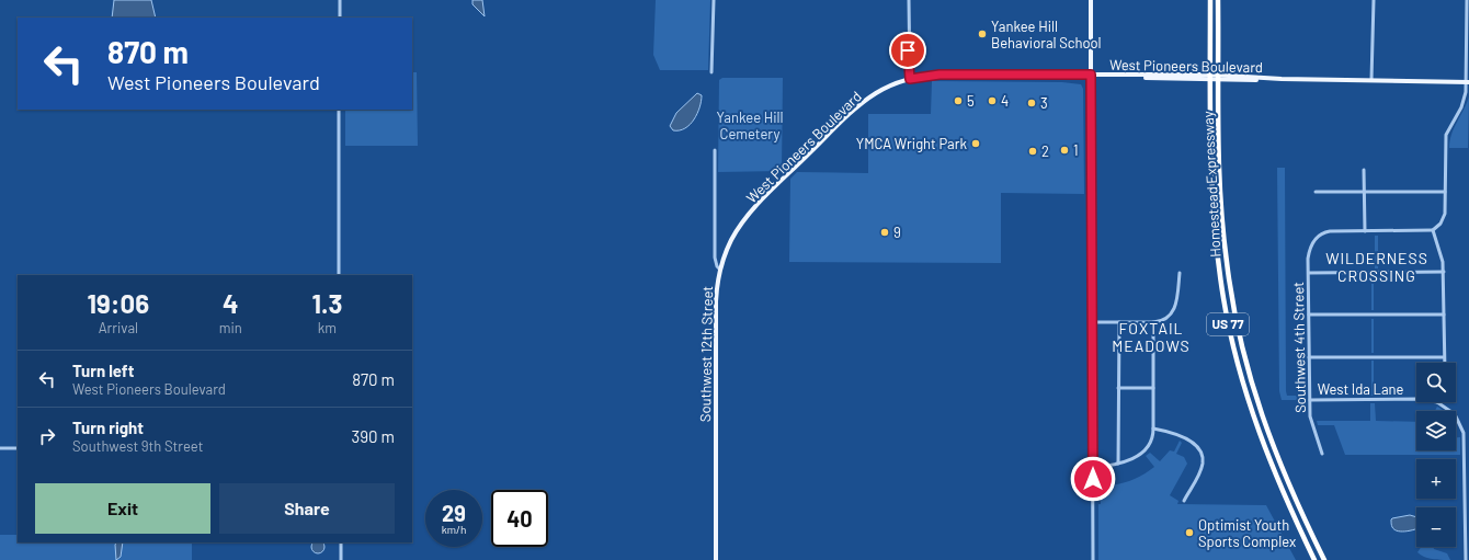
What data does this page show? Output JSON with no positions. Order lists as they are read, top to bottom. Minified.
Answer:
{"streets":{"highway":["Homestead Expressway","US 77"],"main road":["West Pioneers Boulevard","Southwest 12th Street"],"street":["Southwest 4th Street","West Ida Lane"]},"crossings":[["West Pioneers Boulevard","Homestead Expressway"],["West Pioneers Boulevard","Southwest 12th Street"],["Southwest 4th Street","West Ida Lane"]],"districts":["WILDERNESS CROSSING","FOXTAIL MEADOWS"],"parks":["Yankee Hill Cemetery"],"places":["Yankee Hill Behavioral School","5","4","3","YMCA Wright Park","1","2","9","Optimist Youth Sports Complex"],"page":{"turn":["870 m","West Pioneers Boulevard"],"eta":["19:06","Arrival","4","min","1.3","km"],"list":[{"name":"Turn left","note":"West Pioneers Boulevard","value":"870 m"},{"name":"Turn right","note":"Southwest 9th Street","value":"390 m"}],"map_buttons":["+","−"],"buttons":["Exit","Share"],"speed":"29 km/h","limit":"40"}}
